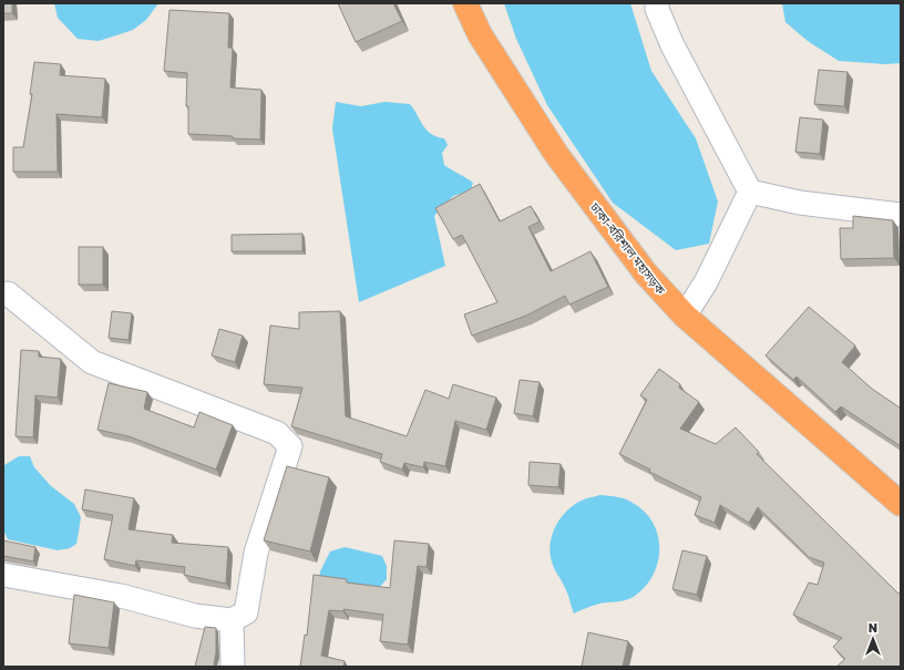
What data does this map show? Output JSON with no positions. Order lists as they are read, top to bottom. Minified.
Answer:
{"streets":{"highway":["ঢাকা-বরিশাল মহাসড়ক"]},"north":"top"}
